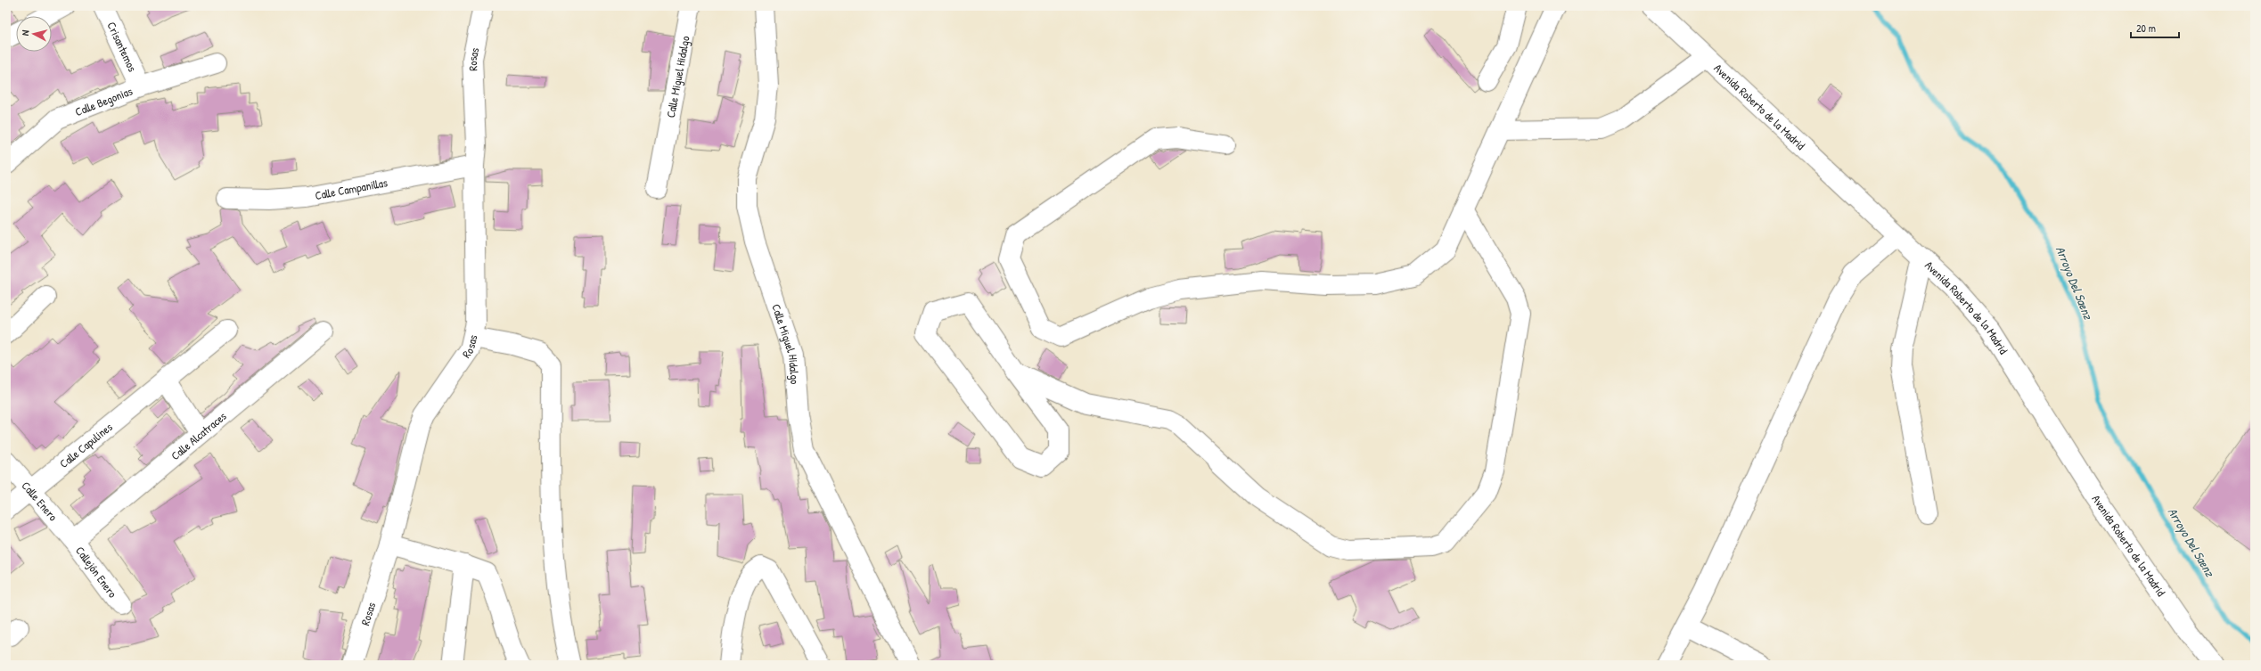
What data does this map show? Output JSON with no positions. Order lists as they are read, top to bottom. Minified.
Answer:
{"streets":{"street":["Crisantemos","Rosas","Calle Miguel Hidalgo","Calle Begonias","Avenida Roberto de la Madrid","Calle Campanillas","Calle Alcatraces","Calle Capulines","Calle Enero","Callejón Enero"]},"crossings":[["Crisantemos","Calle Begonias"],["Rosas","Calle Campanillas"],["Calle Alcatraces","Calle Enero"],["Calle Alcatraces","Callejón Enero"],["Calle Capulines","Calle Enero"],["Calle Enero","Callejón Enero"]],"water":["Arroyo Del Saenz"],"scale_bar":"20 m","north":"left"}
